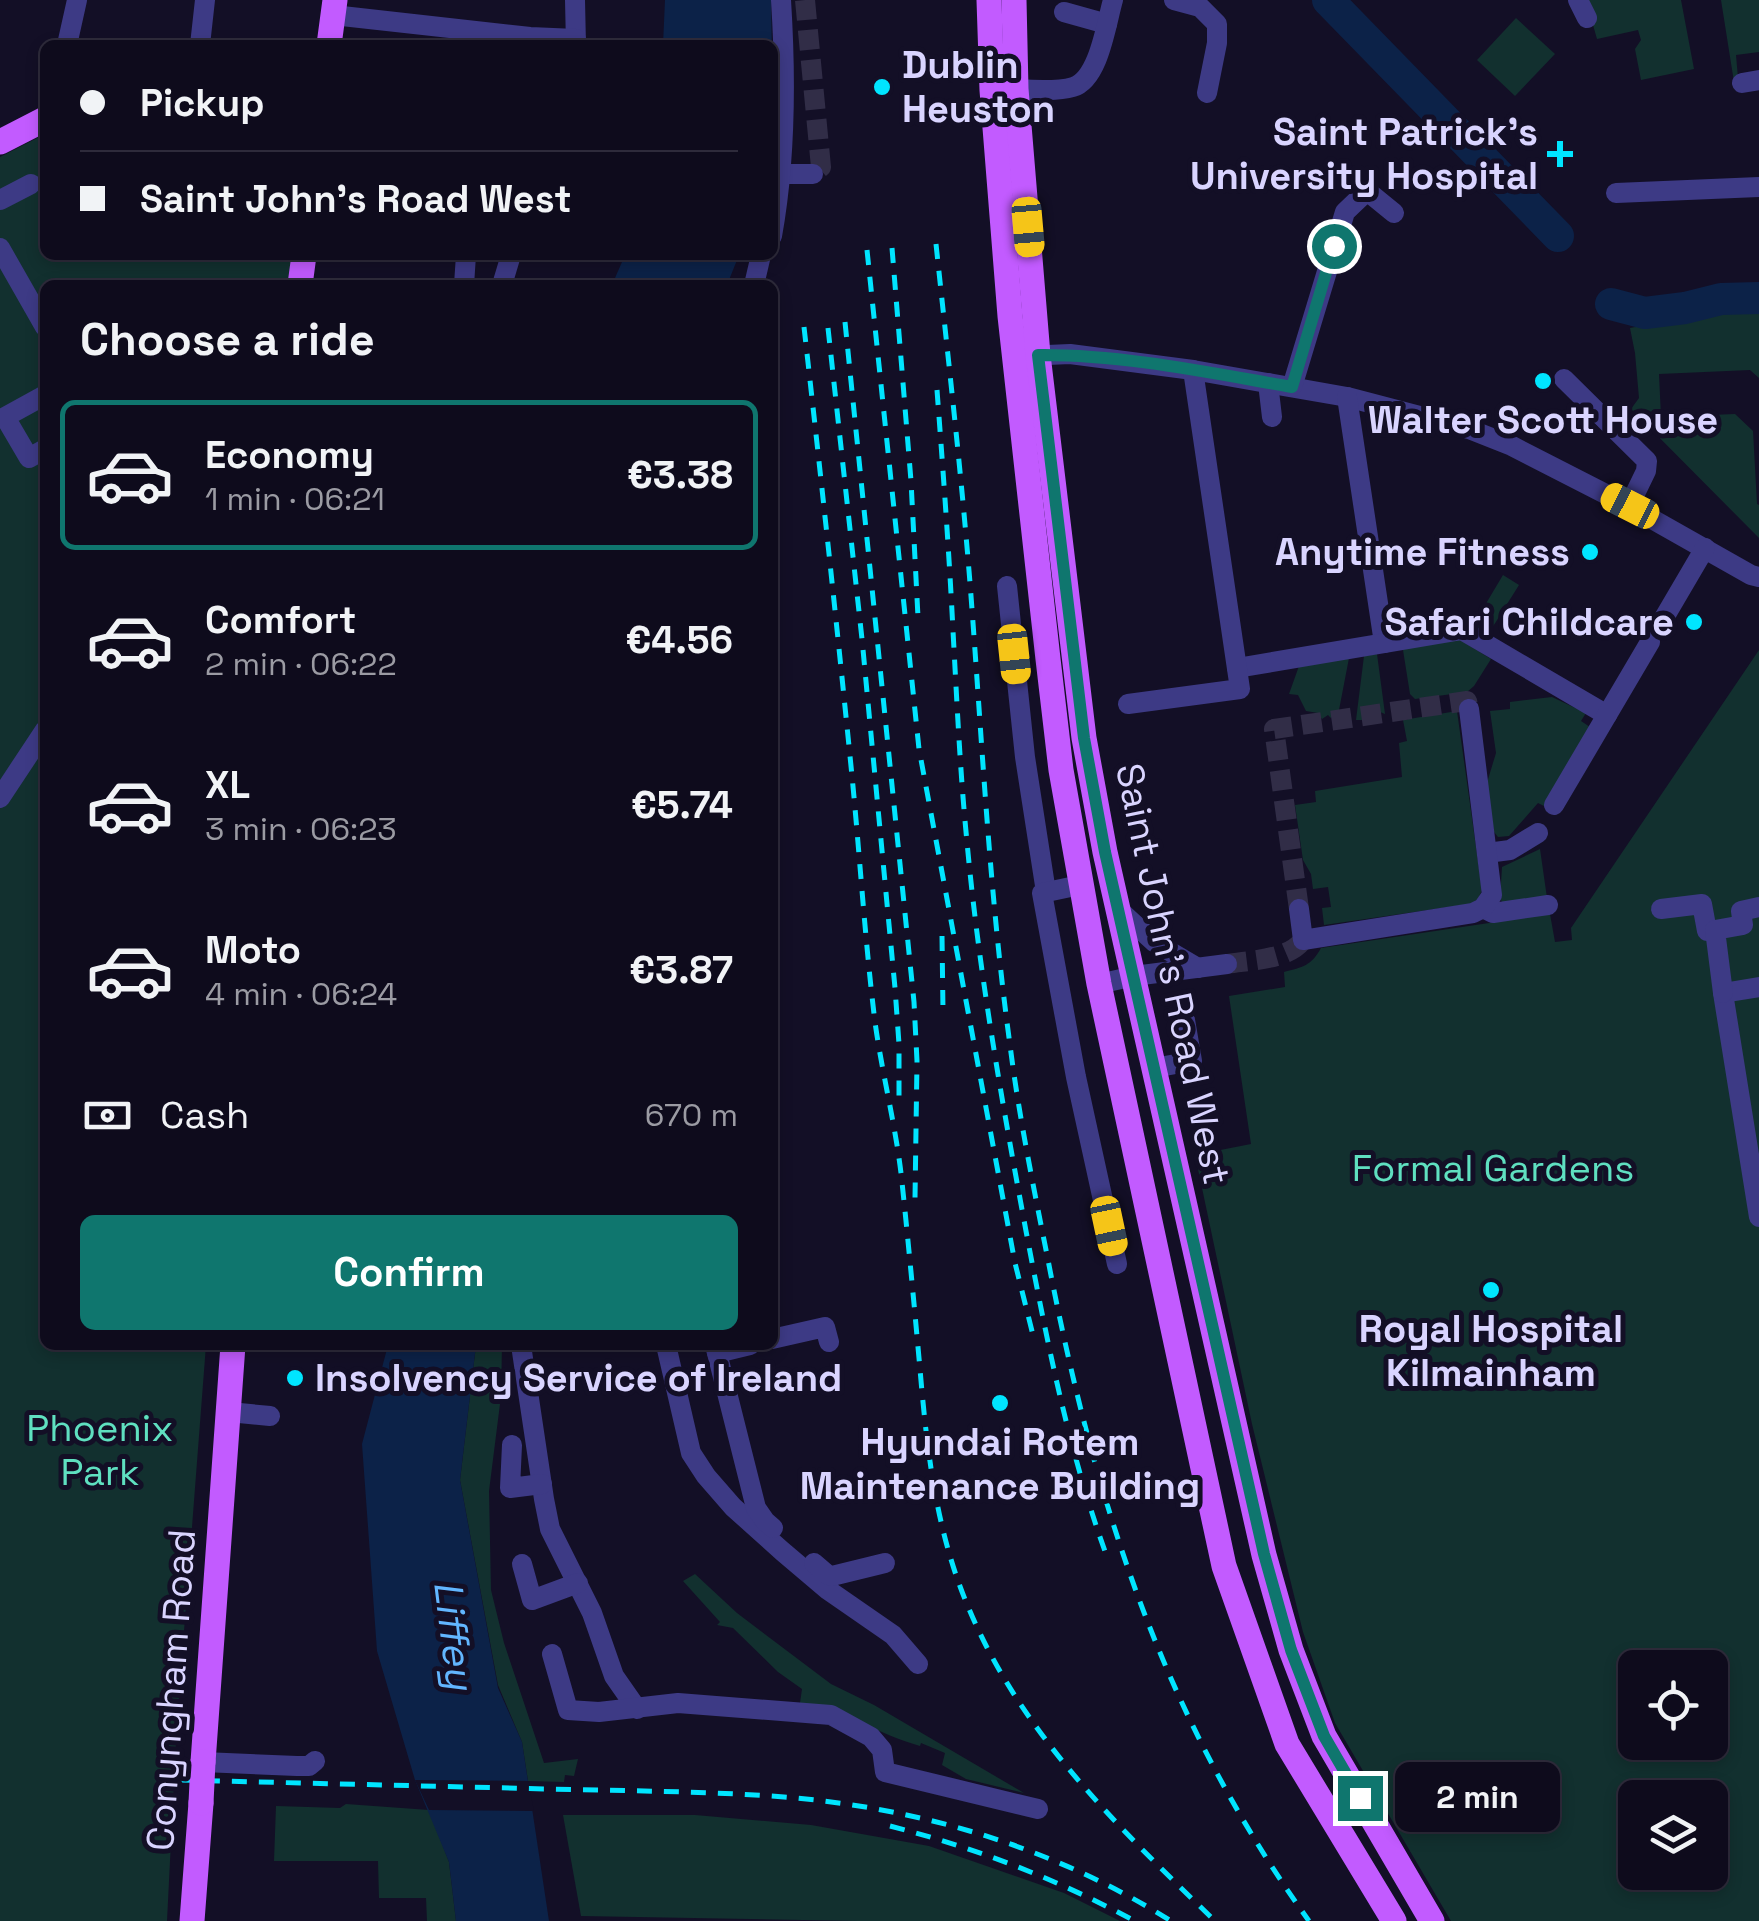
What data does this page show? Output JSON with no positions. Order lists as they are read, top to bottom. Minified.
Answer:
{"streets":{"main road":["Saint John's Road West","Conyngham Road"]},"water":["Liffey"],"parks":["Formal Gardens","Phoenix Park"],"places":{"other":["Dublin Heuston","Walter Scott House","Anytime Fitness","Safari Childcare","Royal Hospital Kilmainham","Insolvency Service of Ireland","Hyundai Rotem Maintenance Building"],"health":["Saint Patrick’s University Hospital"]},"page":{"banner":["Pickup","Saint John's Road West"],"heading":"Choose a ride","list":[{"name":"Economy","note":"1 min · 06:21","value":"€3.38"},{"name":"Comfort","note":"2 min · 06:22","value":"€4.56"},{"name":"XL","note":"3 min · 06:23","value":"€5.74"},{"name":"Moto","note":"4 min · 06:24","value":"€3.87"}],"pay":["Cash","670 m"],"buttons":"Confirm","bubble":"2 min"}}
